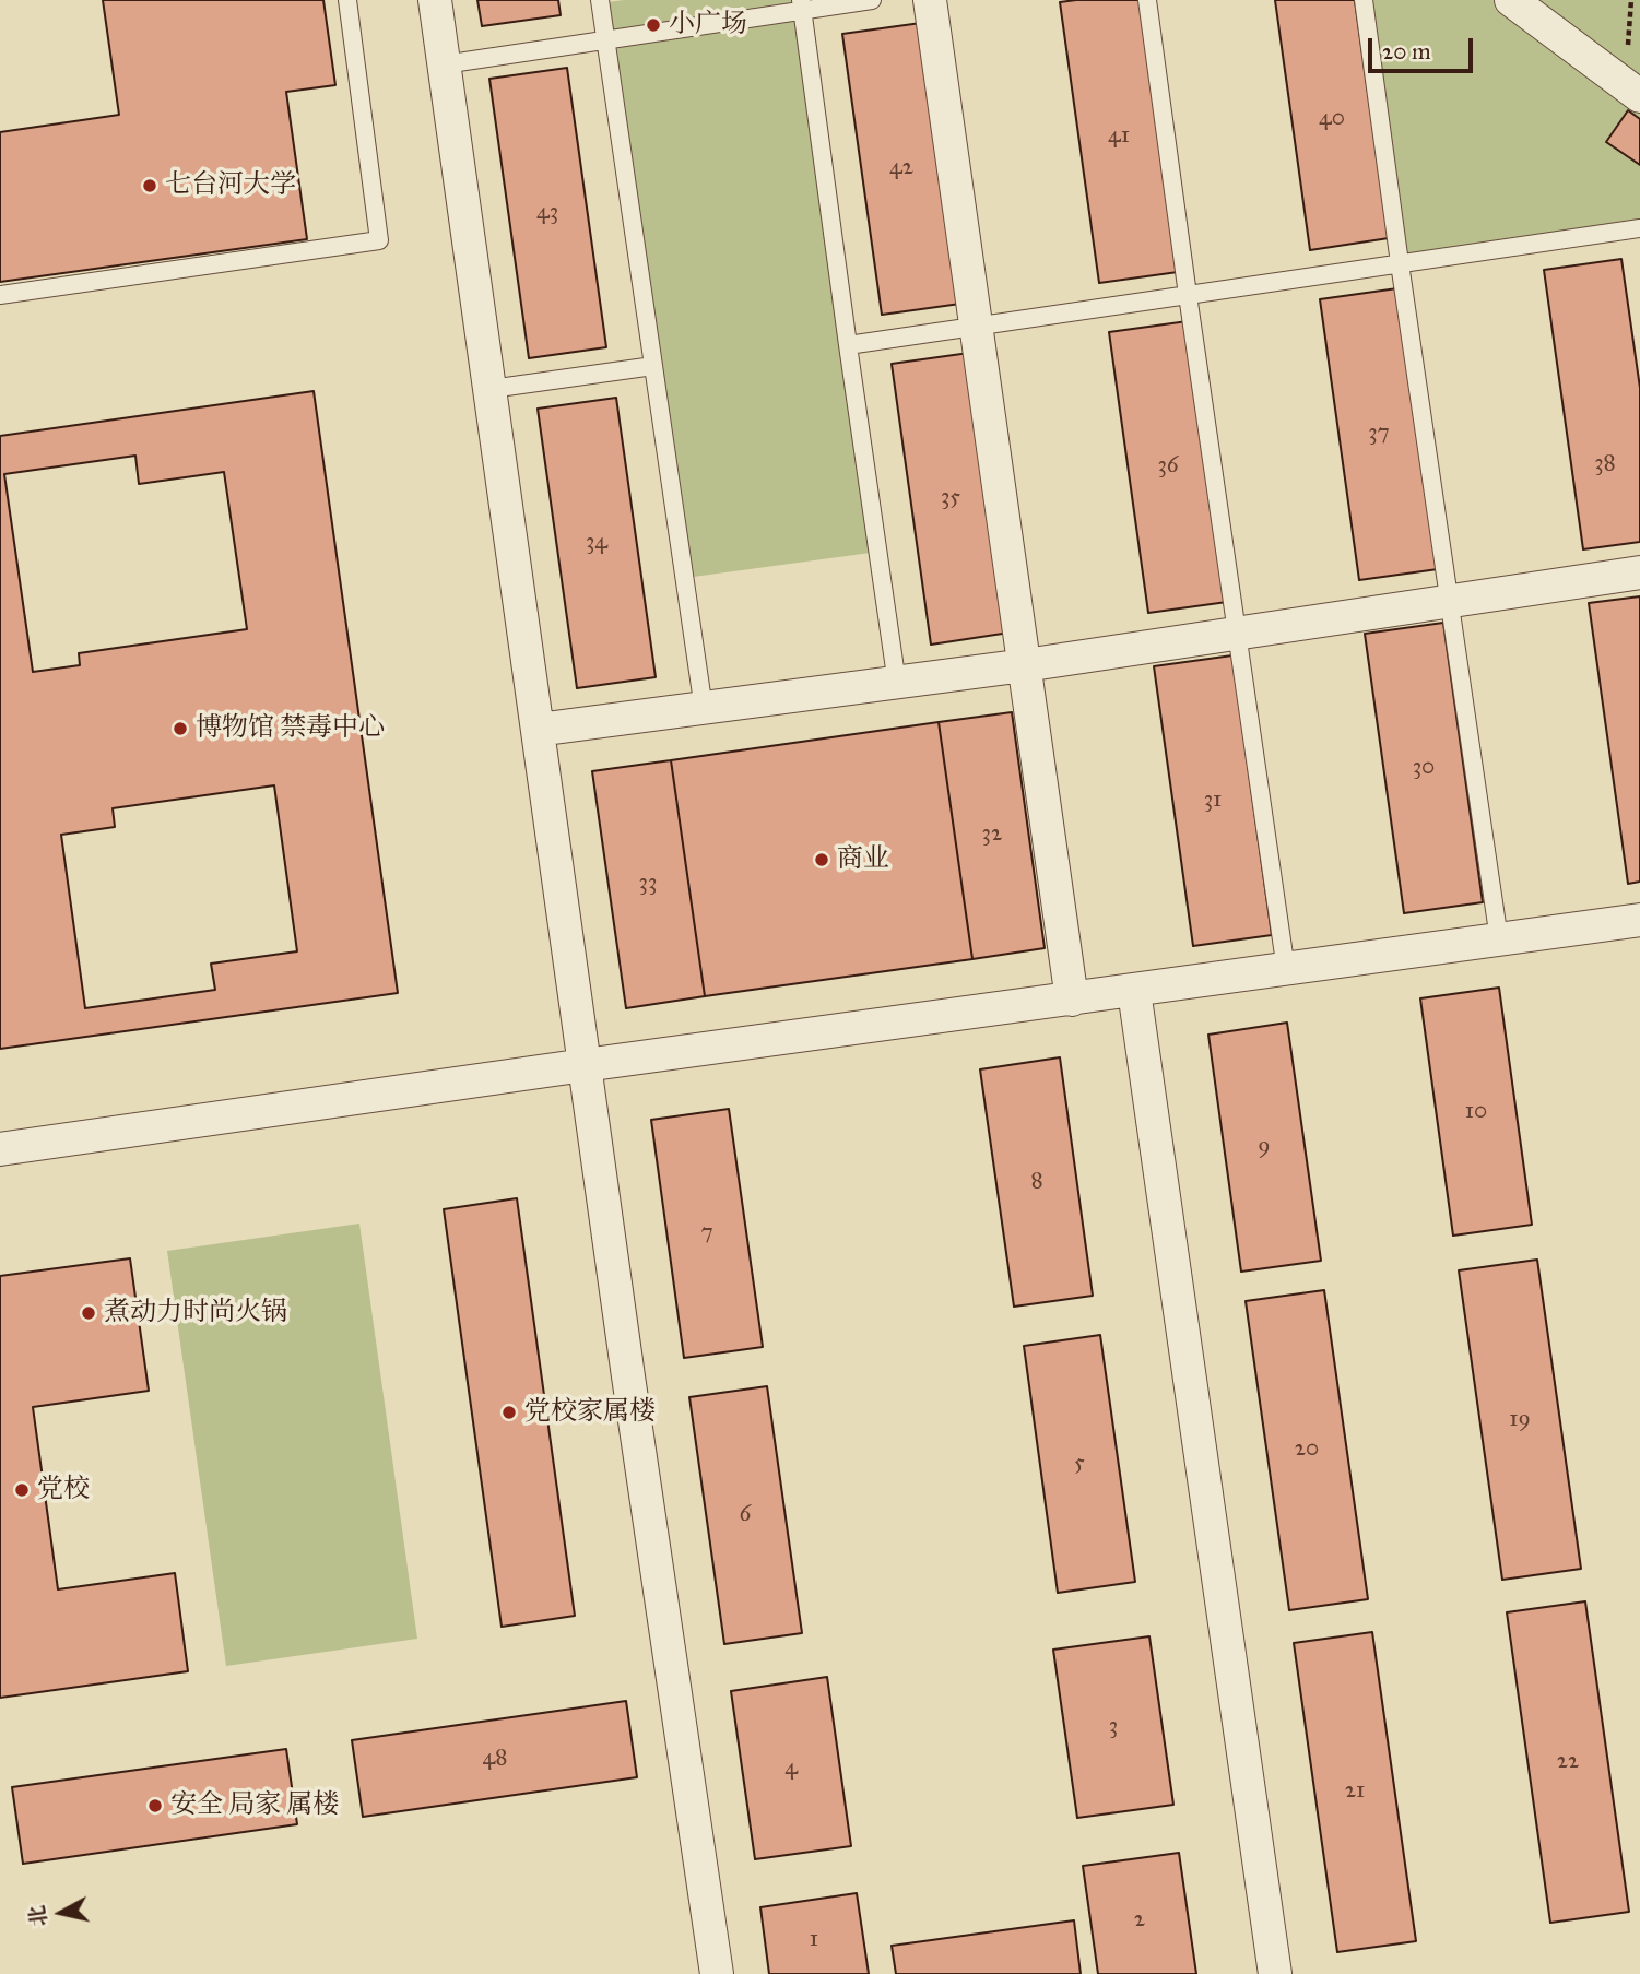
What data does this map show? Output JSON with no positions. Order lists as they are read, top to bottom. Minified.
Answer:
{"places":["小广场","七台河大学","博物馆 禁毒中心","商业","煮动力时尚火锅","党校家属楼","党校","安全 局家 属楼"],"house_numbers":["40","41","42","43","37","38","36","35","34","30","31","32","33","10","9","8","7","19","20","5","6","3","48","22","4","21","2","1"],"scale_bar":"20 m","north":"left"}
